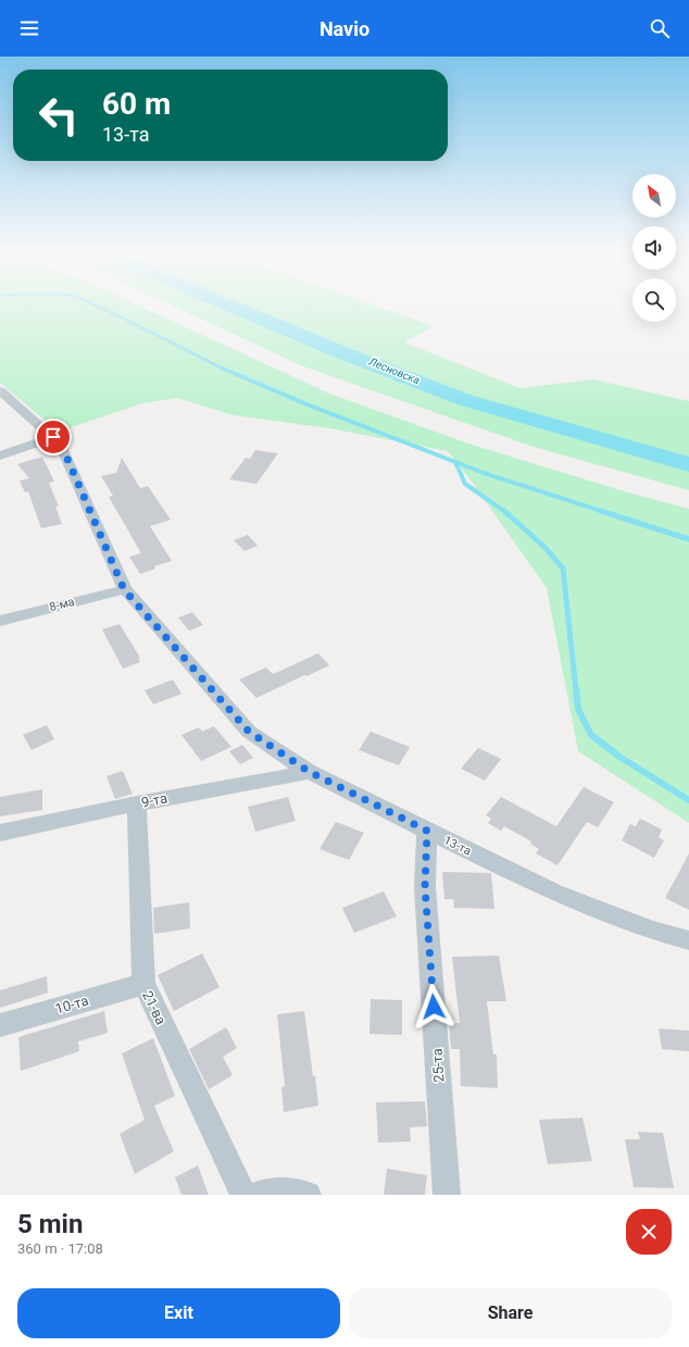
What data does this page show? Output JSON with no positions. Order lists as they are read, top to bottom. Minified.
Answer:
{"streets":{"street":["8-ма","9-та","13-та","10-та","21-ва","25-та"]},"crossings":[["8-ма","13-та"],["9-та","13-та"],["9-та","21-ва"],["13-та","25-та"],["10-та","21-ва"]],"water":["Лесновска"],"north":"top left","page":{"header":"Navio","turn":["60 m","13-та"],"heading":["5 min","360 m · 17:08"],"buttons":["Exit","Share"]}}
